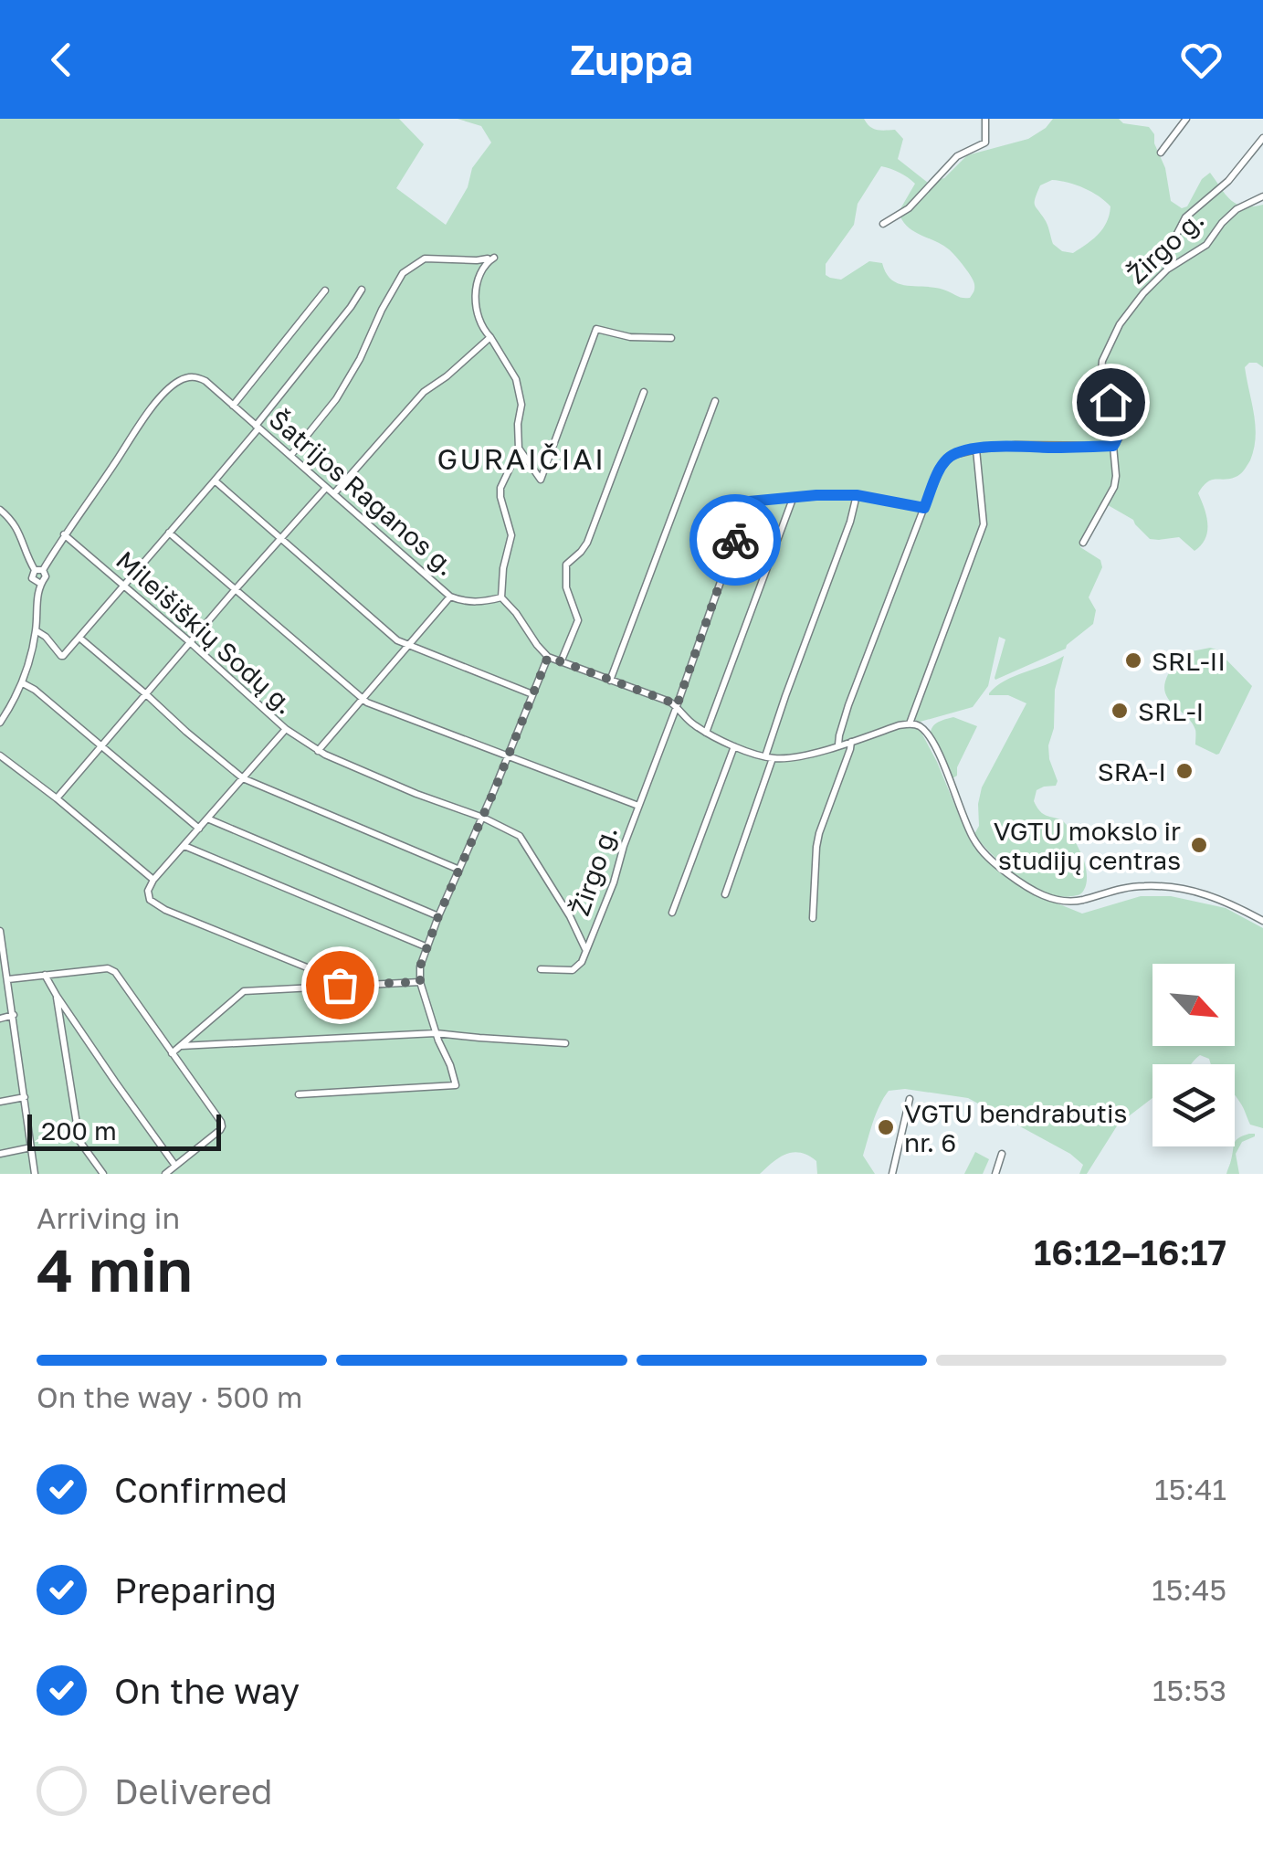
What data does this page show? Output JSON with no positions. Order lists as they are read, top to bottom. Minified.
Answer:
{"streets":{"street":["Žirgo g.","Šatrijos Raganos g.","Mileišiškių Sodų g."]},"crossings":[["Žirgo g.","Mileišiškių Sodų g."],["Šatrijos Raganos g.","Mileišiškių Sodų g."]],"districts":["GURAIČIAI"],"places":["SRL-II","SRL-I","SRA-I","VGTU mokslo ir studijų centras","VGTU bendrabutis nr. 6"],"scale_bar":"200 m","north":"bottom right","page":{"header":"Zuppa","scale":"200 m","heading":["4 min","Arriving in","16:12–16:17"],"bar":"On the way · 500 m","list":[["Confirmed","15:41"],["Preparing","15:45"],["On the way","15:53"],"Delivered"]}}
